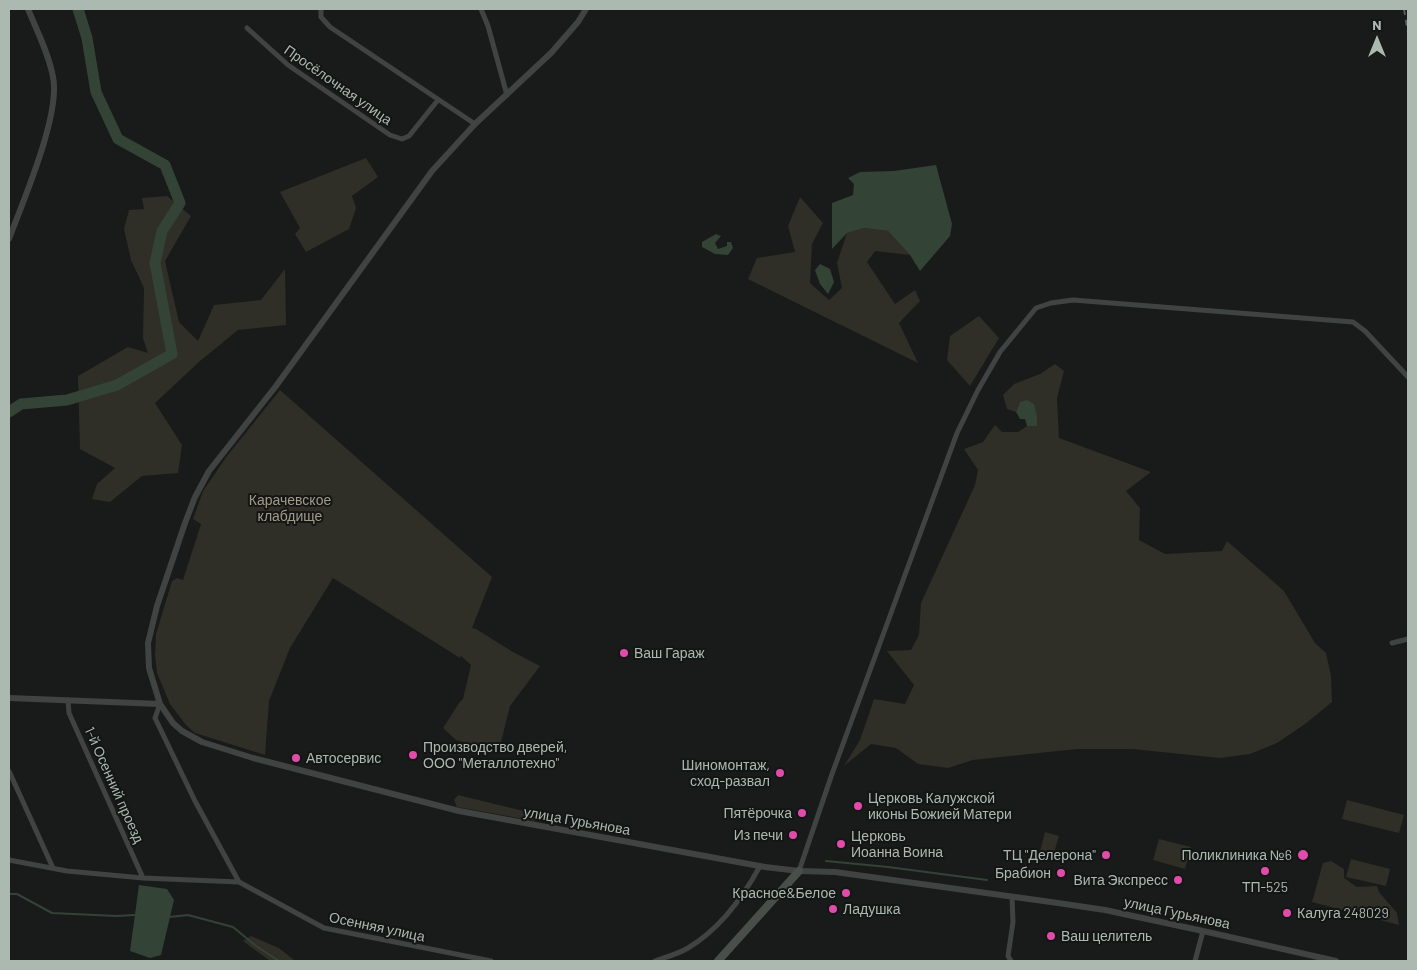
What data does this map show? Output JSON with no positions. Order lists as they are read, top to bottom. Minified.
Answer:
{"streets":{"street":["Просёлочная улица","1-й Осенний проезд","улица Гурьянова","Осенняя улица"]},"crossings":[["1-й Осенний проезд","Осенняя улица"]],"parks":["Карачевское клабдище"],"places":["Ваш Гараж","Производство дверей, ООО \"Металлотехно\"","Автосервис","Шиномонтаж, сход-развал","Церковь Калужской иконы Божией Матери","Пятёрочка","Из печи","Церковь Иоанна Воина","ТЦ \"Делерона\"","Поликлиника №6","ТП-525","Брабион","Вита Экспресс","Красное&Белое","Ладушка","Калуга 248029","Ваш целитель"],"north":"top"}
